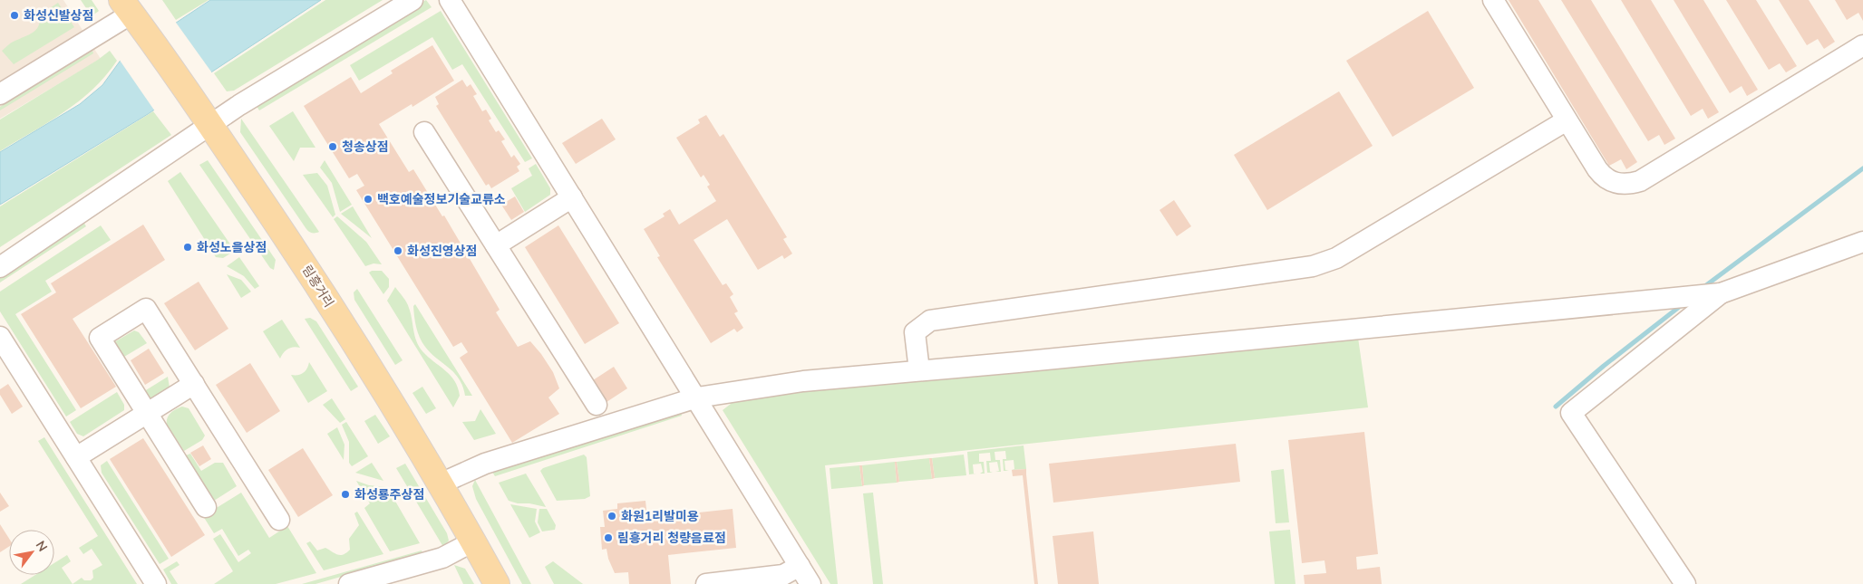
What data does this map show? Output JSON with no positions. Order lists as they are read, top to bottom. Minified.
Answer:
{"streets":{"main road":["림흥거리"]},"places":["화성신발상점","청송상점","백호예술정보기술교류소","화성노을상점","화성진영상점","화성룡주상점","화원1리발미용","림흥거리 청량음료점"],"north":"top right"}
